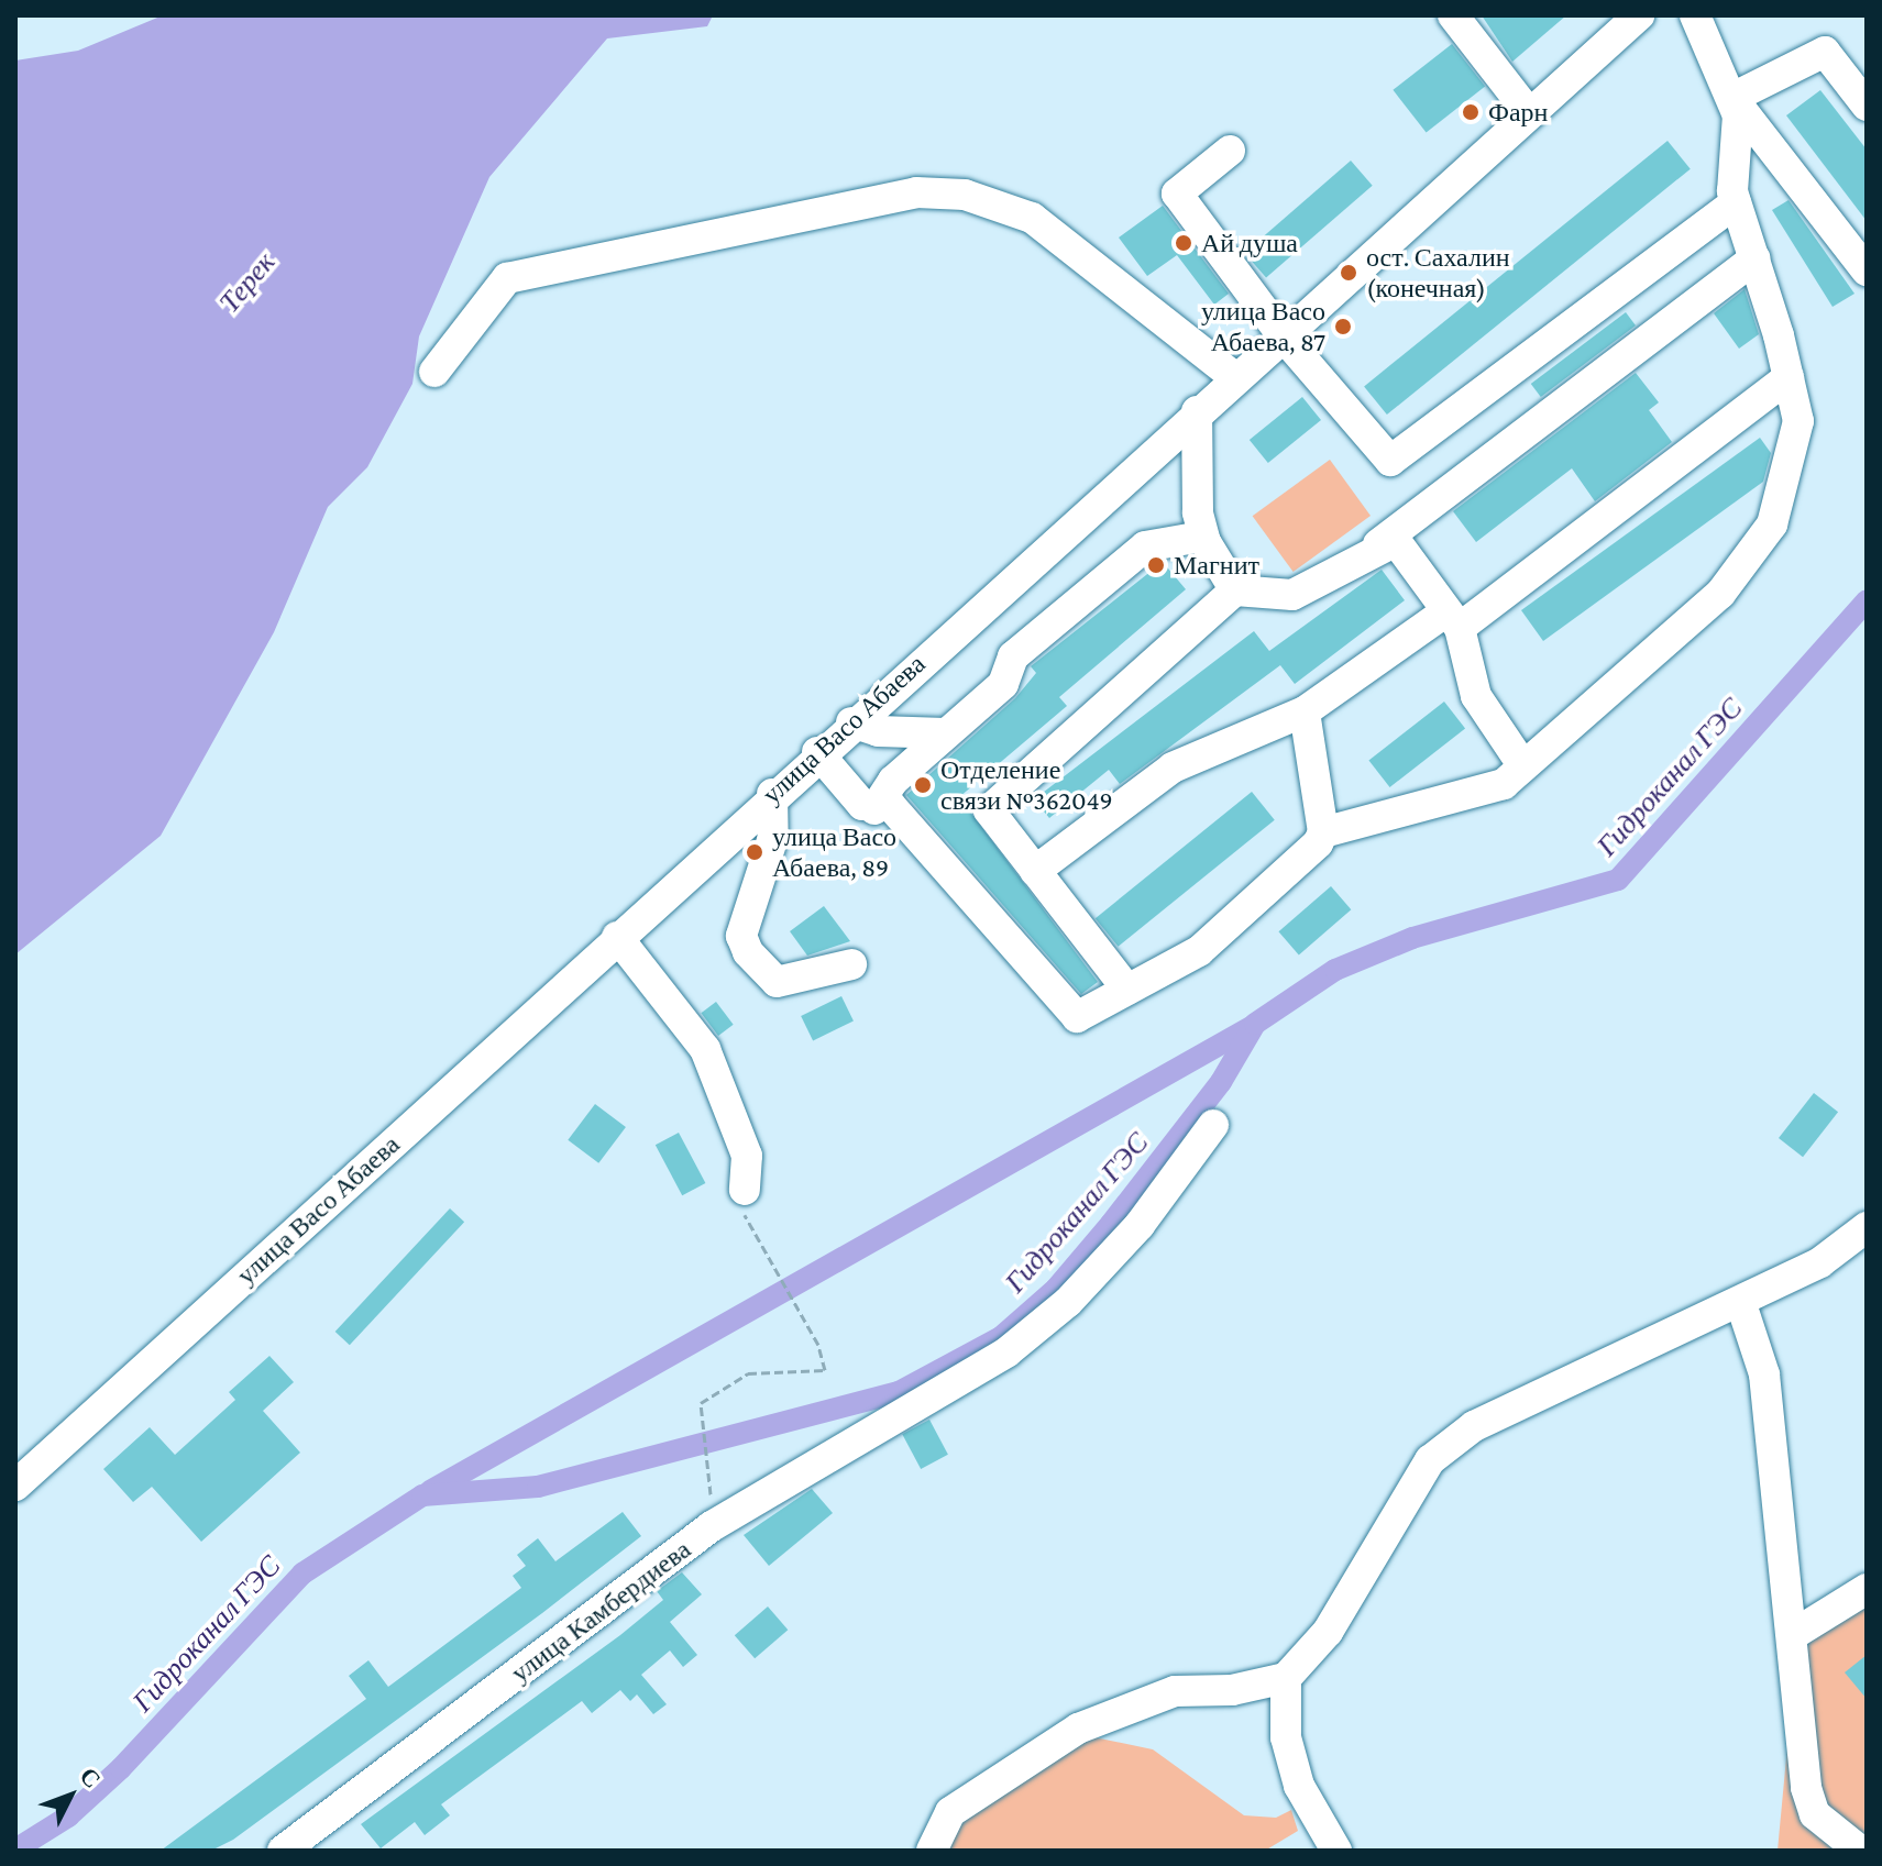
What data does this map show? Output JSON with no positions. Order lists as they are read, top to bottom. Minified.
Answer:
{"streets":{"street":["улица Васо Абаева","улица Камбердиева"]},"water":["Терек","Гидроканал ГЭС"],"places":["Фарн","Ай душа","ост. Сахалин (конечная)","улица Васо Абаева, 87","Магнит","Отделение связи №362049","улица Васо Абаева, 89"],"north":"top right"}
